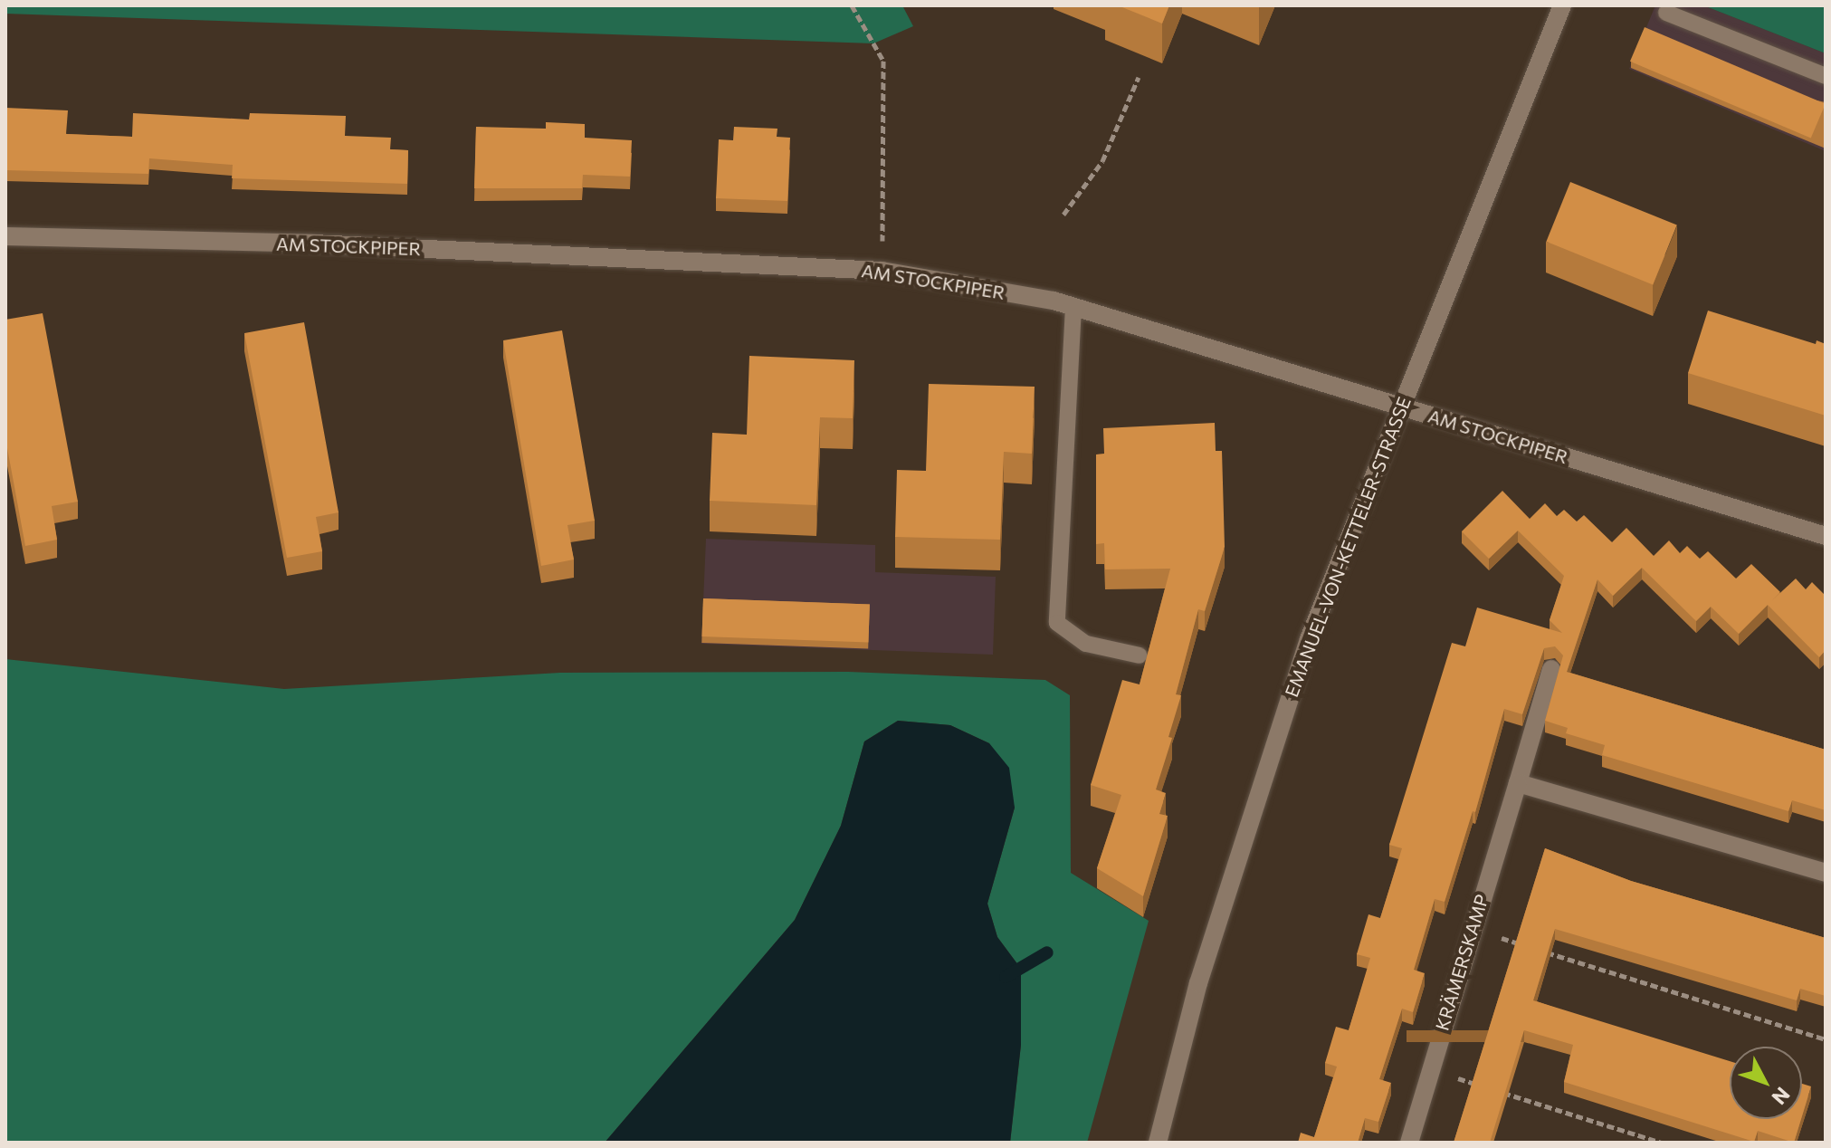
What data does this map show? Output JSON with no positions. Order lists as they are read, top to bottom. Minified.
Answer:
{"streets":{"street":["AM STOCKPIPER","EMANUEL-VON-KETTELER-STRASSE","KRÄMERSKAMP"]},"crossings":[["AM STOCKPIPER","EMANUEL-VON-KETTELER-STRASSE"]],"north":"bottom right"}
